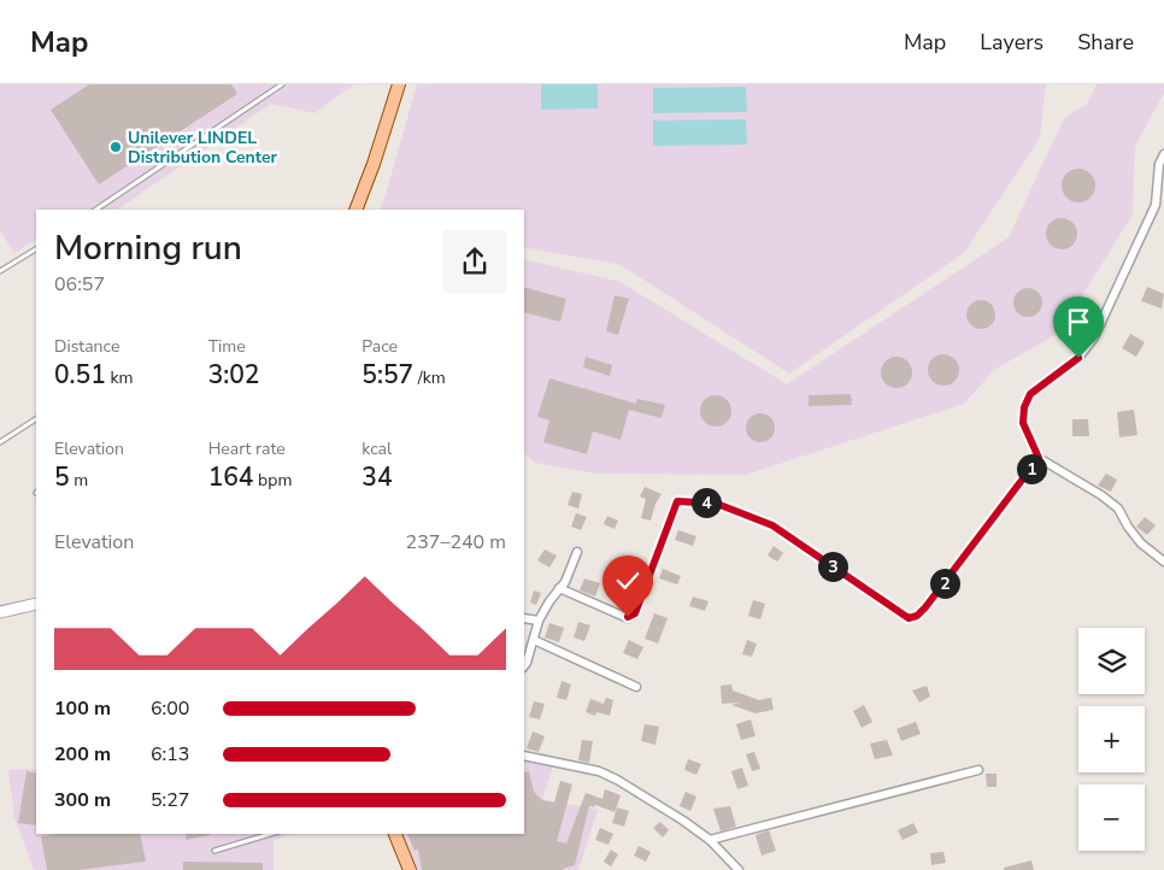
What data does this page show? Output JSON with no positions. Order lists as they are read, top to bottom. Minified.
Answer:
{"places":["Unilever LINDEL Distribution Center"],"page":{"header":"Map","nav":["Map","Layers","Share"],"heading":["Morning run","06:57"],"stats":[["Distance","0.51 km"],["Time","3:02"],["Pace","5:57 /km"],["Elevation","5 m"],["Heart rate","164 bpm"],["kcal","34"]],"pins":["1","4","3","2"],"chart":["Elevation","237–240 m"],"map_buttons":["+","−"],"list":[{"name":"100 m","note":"6:00"},{"name":"200 m","note":"6:13"},{"name":"300 m","note":"5:27"}]}}
